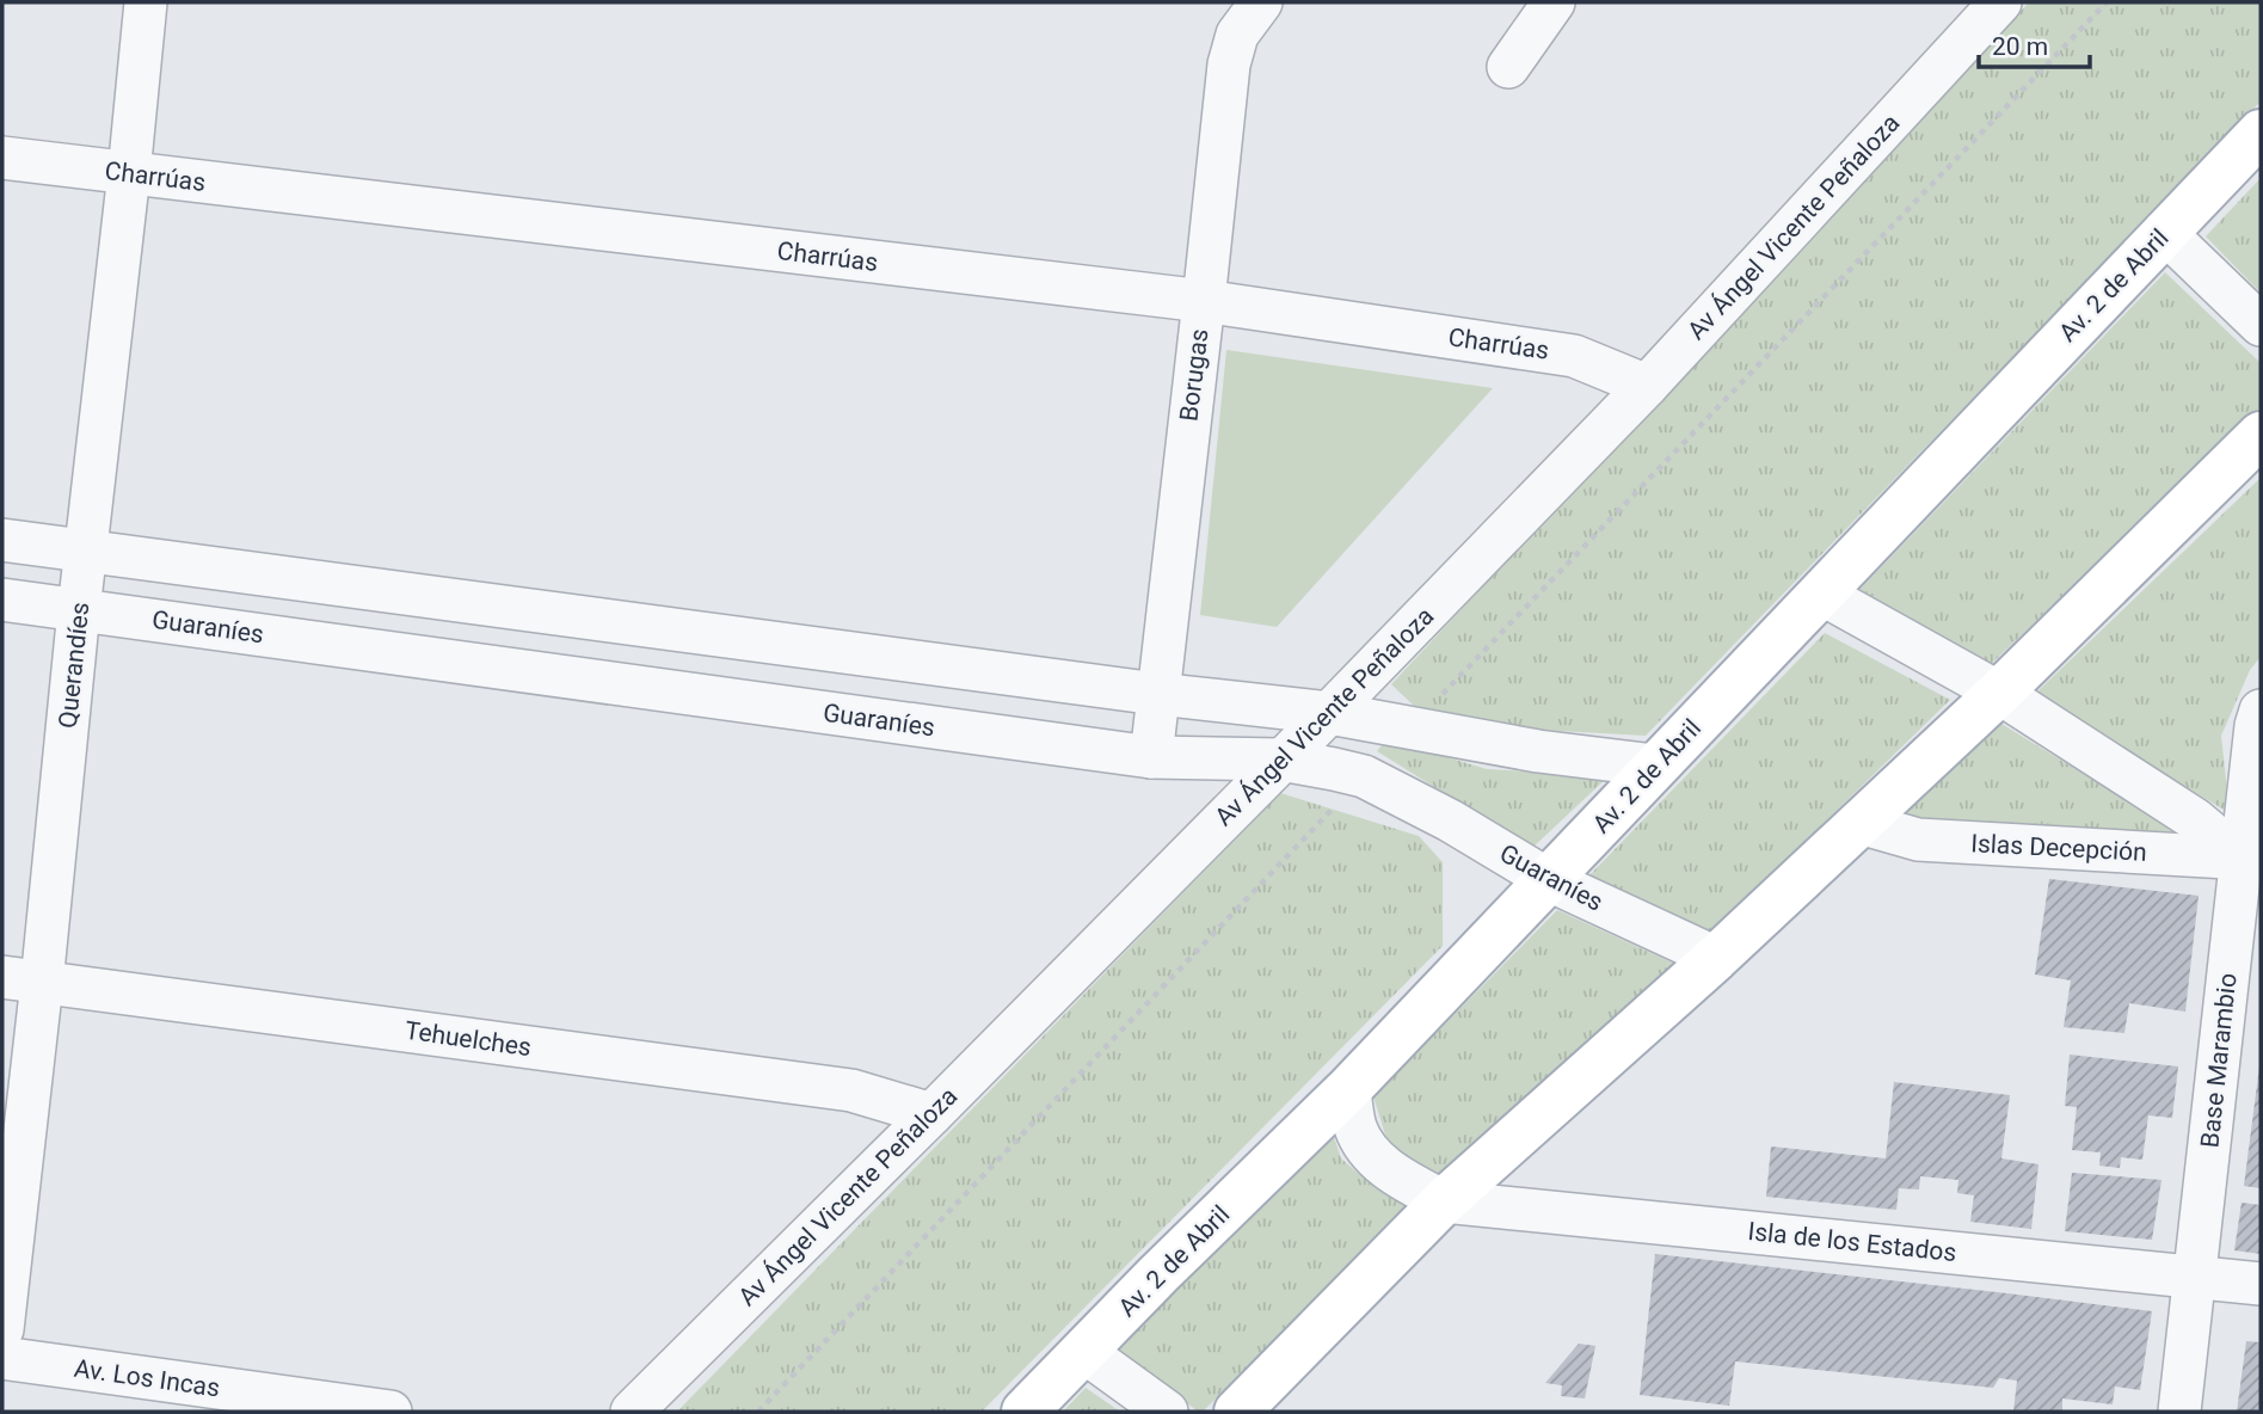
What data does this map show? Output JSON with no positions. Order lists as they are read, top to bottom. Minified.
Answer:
{"streets":{"main road":["Av. 2 de Abril"],"street":["Charrúas","Av Ángel Vicente Peñaloza","Borugas","Guaraníes","Querandíes","Islas Decepción","Tehuelches","Base Marambio","Isla de los Estados","Av. Los Incas"]},"crossings":[["Charrúas","Av Ángel Vicente Peñaloza"],["Charrúas","Borugas"],["Charrúas","Querandíes"],["Av Ángel Vicente Peñaloza","Guaraníes"],["Av Ángel Vicente Peñaloza","Tehuelches"],["Av. 2 de Abril","Guaraníes"],["Borugas","Guaraníes"],["Guaraníes","Querandíes"],["Querandíes","Tehuelches"],["Islas Decepción","Base Marambio"],["Base Marambio","Isla de los Estados"]],"scale_bar":"20 m"}
